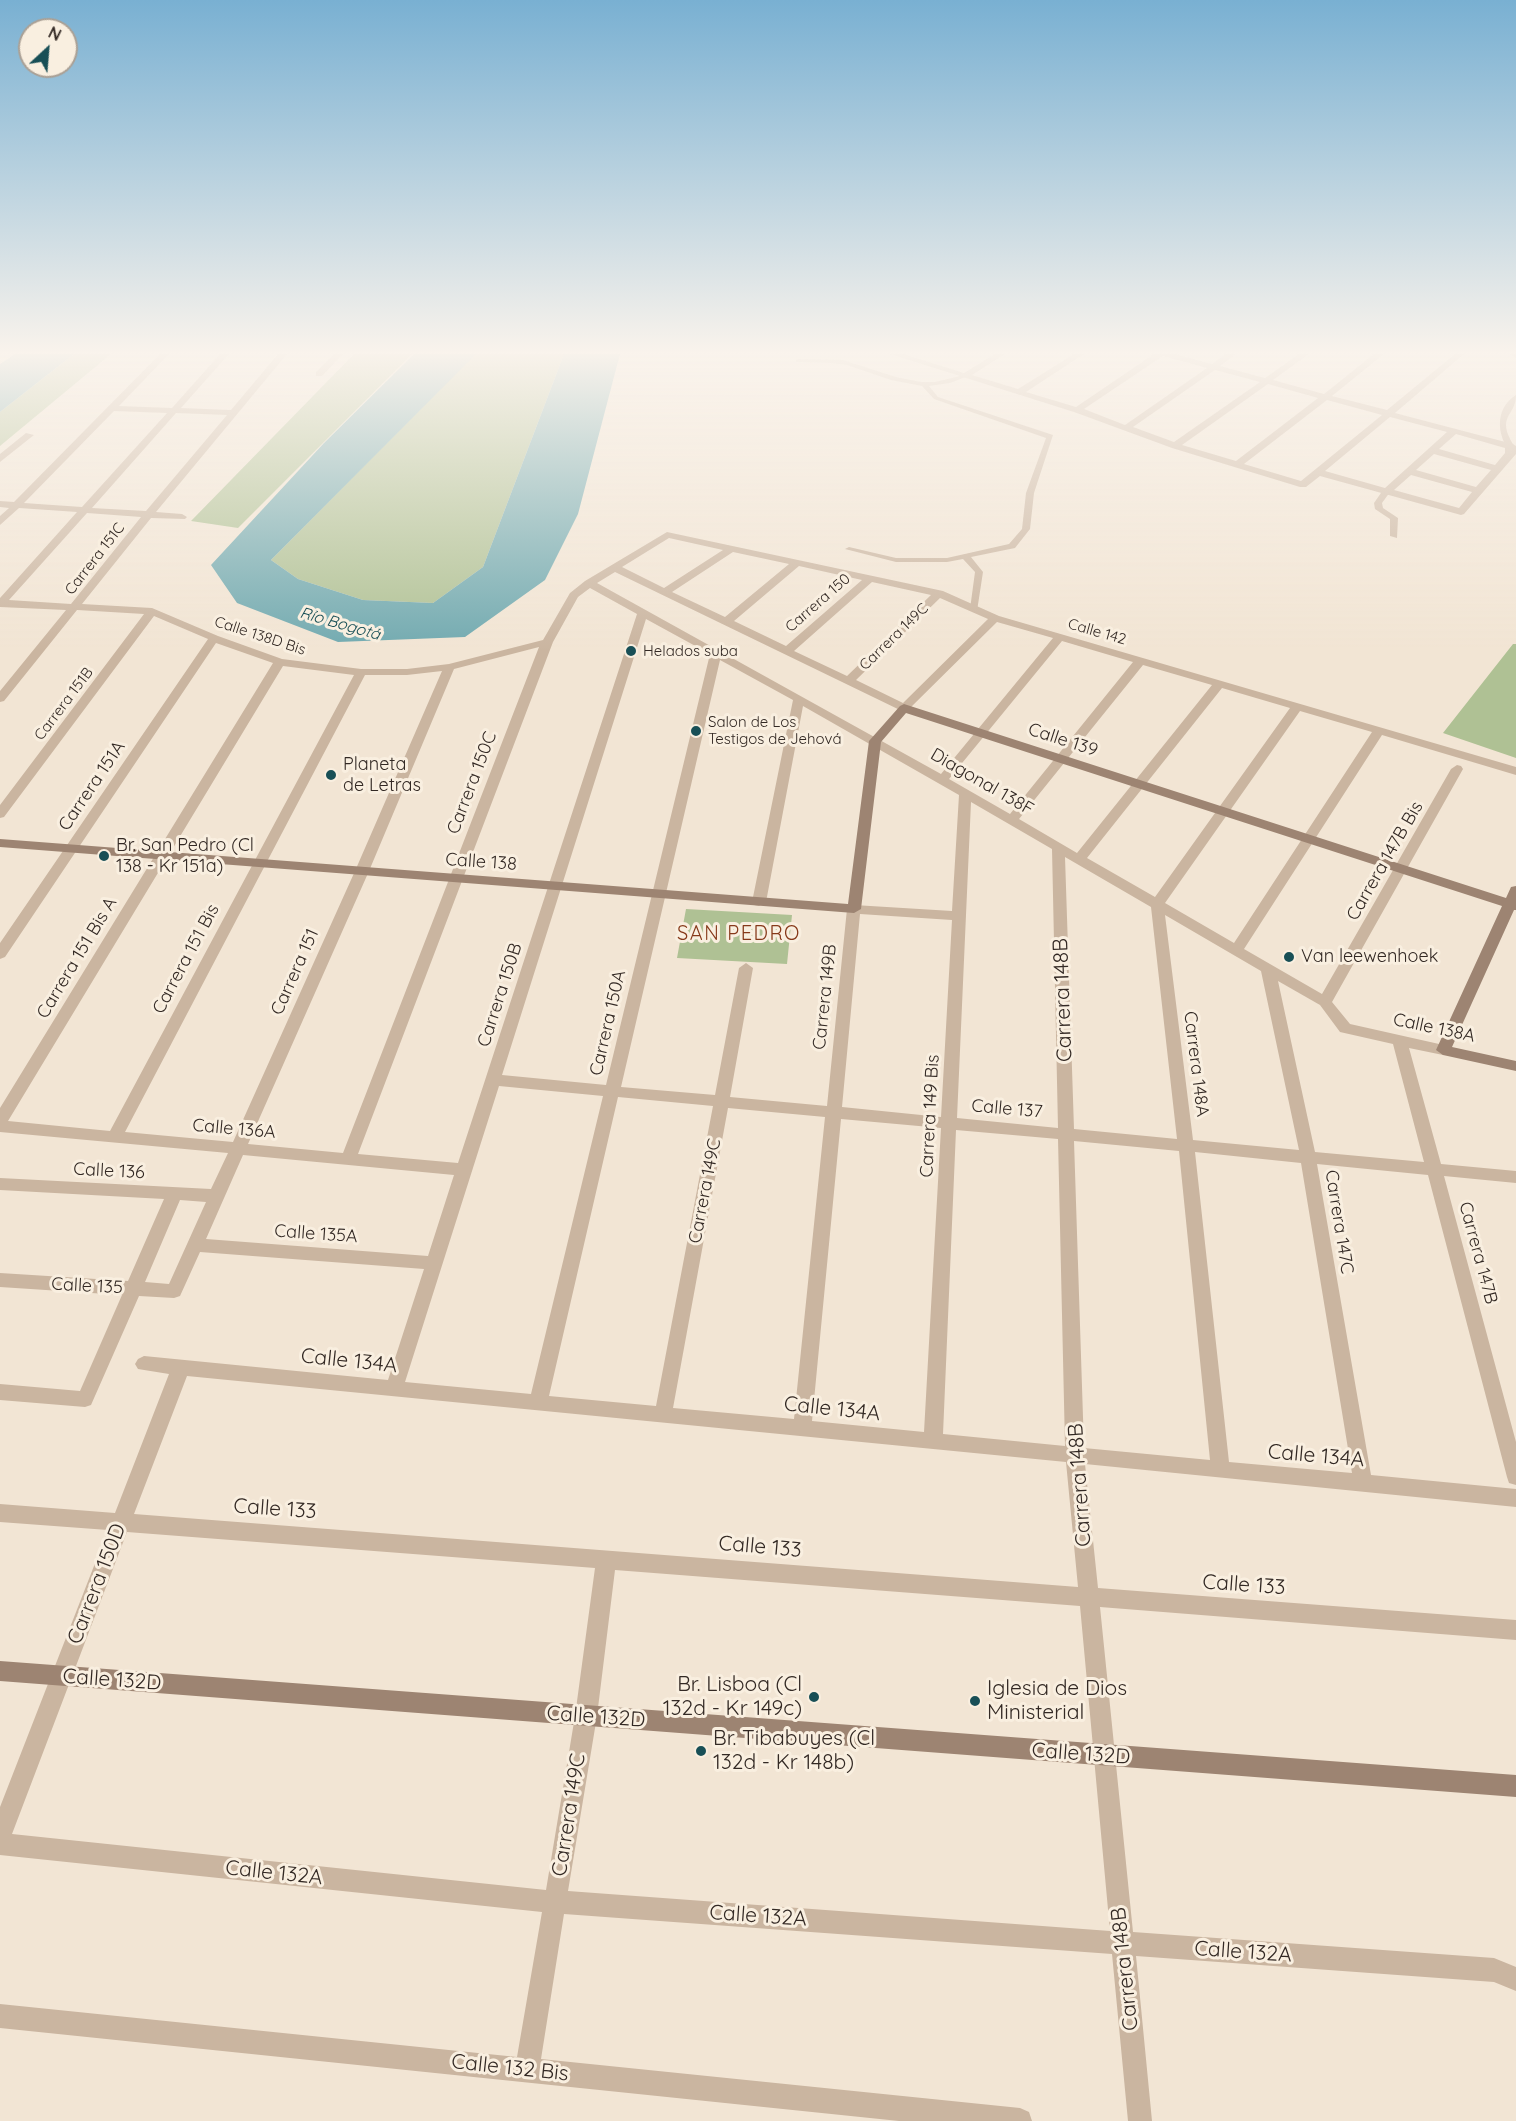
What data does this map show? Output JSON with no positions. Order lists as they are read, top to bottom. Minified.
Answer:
{"streets":{"main road":["Calle 139","Calle 138","Carrera 149B","Calle 138A","Calle 132D"],"street":["Carrera 151C","Carrera 150","Calle 142","Calle 138D Bis","Carrera 149C","Carrera 151B","Diagonal 138F","Carrera 150C","Carrera 151A","Carrera 147B Bis","Carrera 151 Bis A","Carrera 151 Bis","Carrera 151","Carrera 150B","Carrera 148B","Carrera 150A","Carrera 148A","Calle 137","Carrera 149 Bis","Calle 136A","Calle 136","Carrera 147C","Calle 135A","Carrera 147B","Calle 135","Calle 134A","Calle 133","Carrera 150D","Calle 132A","Calle 132 Bis"]},"crossings":[["Carrera 151C","Calle 138D Bis"],["Carrera 150","Calle 142"],["Carrera 150","Calle 139"],["Calle 142","Carrera 149C"],["Calle 142","Carrera 150C"],["Calle 138D Bis","Carrera 151B"],["Calle 138D Bis","Carrera 150C"],["Calle 138D Bis","Carrera 151A"],["Calle 138D Bis","Carrera 151 Bis A"],["Calle 138D Bis","Carrera 151 Bis"],["Calle 138D Bis","Carrera 151"],["Carrera 149C","Calle 139"],["Carrera 149C","Calle 137"],["Carrera 149C","Calle 134A"],["Carrera 149C","Calle 133"],["Carrera 149C","Calle 132D"],["Carrera 149C","Calle 132A"],["Carrera 149C","Calle 132 Bis"],["Calle 139","Carrera 150C"],["Calle 139","Carrera 147B Bis"],["Diagonal 138F","Carrera 150C"],["Diagonal 138F","Carrera 147B Bis"],["Diagonal 138F","Carrera 150B"],["Diagonal 138F","Carrera 149B"],["Diagonal 138F","Carrera 148B"],["Diagonal 138F","Carrera 150A"],["Diagonal 138F","Calle 138A"],["Diagonal 138F","Carrera 148A"],["Diagonal 138F","Carrera 149 Bis"],["Diagonal 138F","Carrera 147C"],["Carrera 150C","Calle 138"],["Carrera 150C","Calle 136A"],["Carrera 151A","Calle 138"],["Calle 138","Carrera 151 Bis A"],["Calle 138","Carrera 151 Bis"],["Calle 138","Carrera 151"],["Calle 138","Carrera 150B"],["Calle 138","Carrera 149B"],["Calle 138","Carrera 150A"],["Calle 138","Carrera 149 Bis"],["Carrera 151 Bis","Calle 136A"],["Carrera 151","Calle 136A"],["Carrera 151","Calle 136"],["Carrera 151","Calle 135A"],["Carrera 151","Calle 135"],["Carrera 150B","Calle 137"],["Carrera 150B","Calle 136A"],["Carrera 150B","Calle 135A"],["Carrera 150B","Calle 134A"],["Carrera 149B","Calle 137"],["Carrera 149B","Calle 134A"],["Carrera 148B","Calle 137"],["Carrera 148B","Calle 134A"],["Carrera 148B","Calle 133"],["Carrera 148B","Calle 132D"],["Carrera 148B","Calle 132A"],["Carrera 150A","Calle 137"],["Carrera 150A","Calle 134A"],["Calle 138A","Carrera 147B"],["Carrera 148A","Calle 137"],["Carrera 148A","Calle 134A"],["Calle 137","Carrera 149 Bis"],["Calle 137","Carrera 147C"],["Calle 137","Carrera 147B"],["Carrera 149 Bis","Calle 134A"],["Carrera 147C","Calle 134A"],["Calle 134A","Carrera 150D"],["Calle 133","Carrera 150D"],["Carrera 150D","Calle 132D"]],"districts":["SAN PEDRO"],"water":["Río Bogotá"],"places":["Helados suba","Salon de Los Testigos de Jehová","Planeta de Letras","Br. San Pedro (Cl 138 - Kr 151a)","Van leewenhoek","Br. Lisboa (Cl 132d - Kr 149c)","Iglesia de Dios Ministerial","Br. Tibabuyes (Cl 132d - Kr 148b)"],"north":"top right"}
